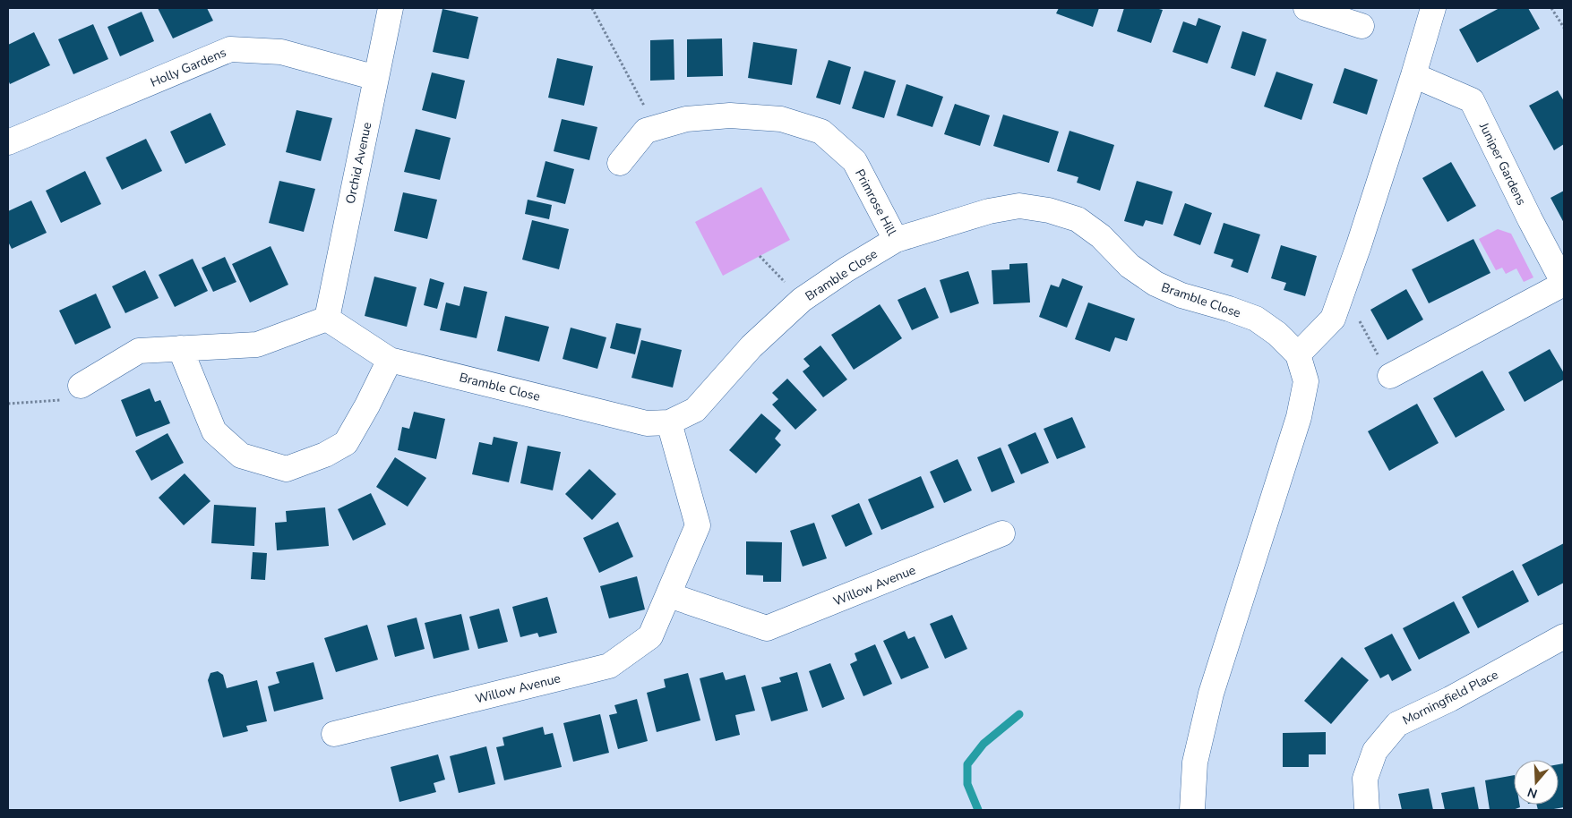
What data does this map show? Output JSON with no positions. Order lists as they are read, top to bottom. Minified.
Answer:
{"streets":{"street":["Holly Gardens","Orchid Avenue","Juniper Gardens","Primrose Hill","Bramble Close","Willow Avenue","Morningfield Place"]},"crossings":[["Holly Gardens","Orchid Avenue"],["Orchid Avenue","Bramble Close"],["Primrose Hill","Bramble Close"],["Bramble Close","Willow Avenue"]],"north":"bottom"}
